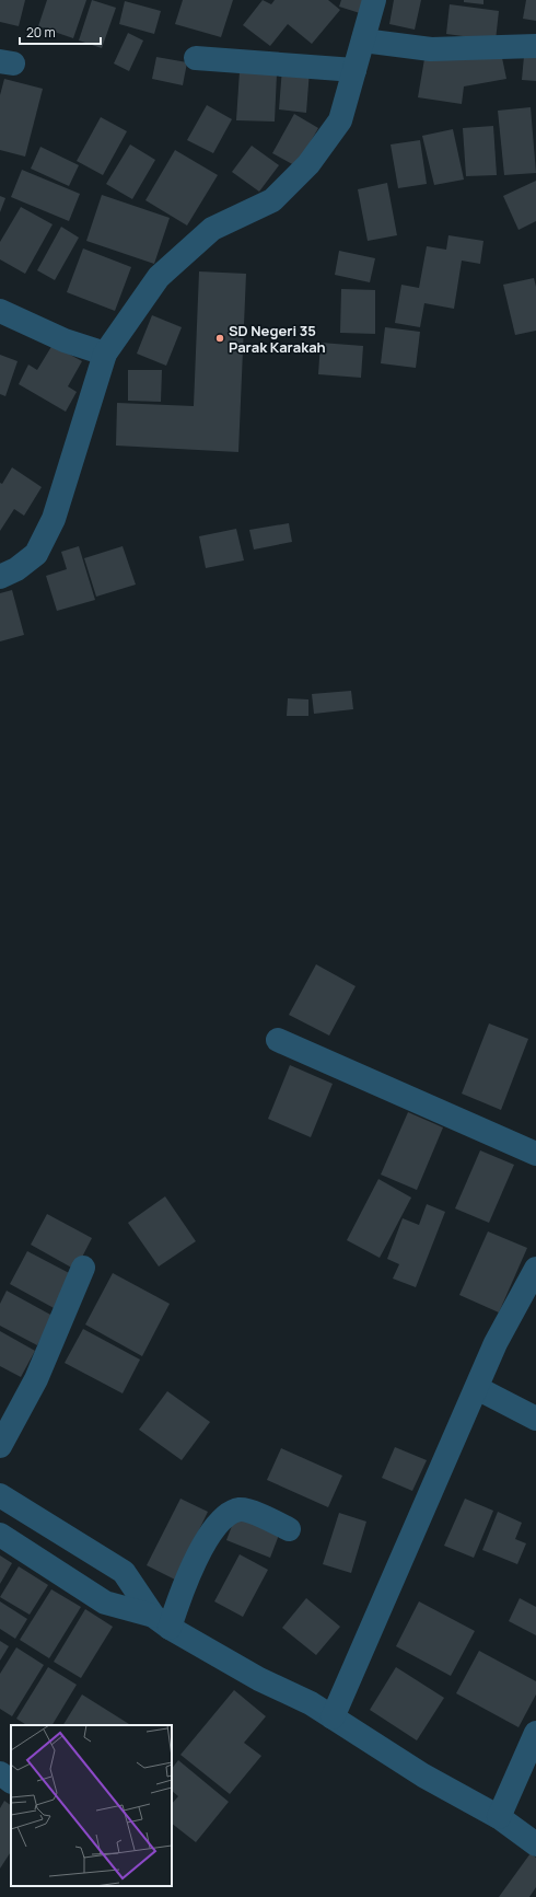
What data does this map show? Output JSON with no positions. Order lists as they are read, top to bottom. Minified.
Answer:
{"places":["SD Negeri 35 Parak Karakah"],"scale_bar":"20 m"}
